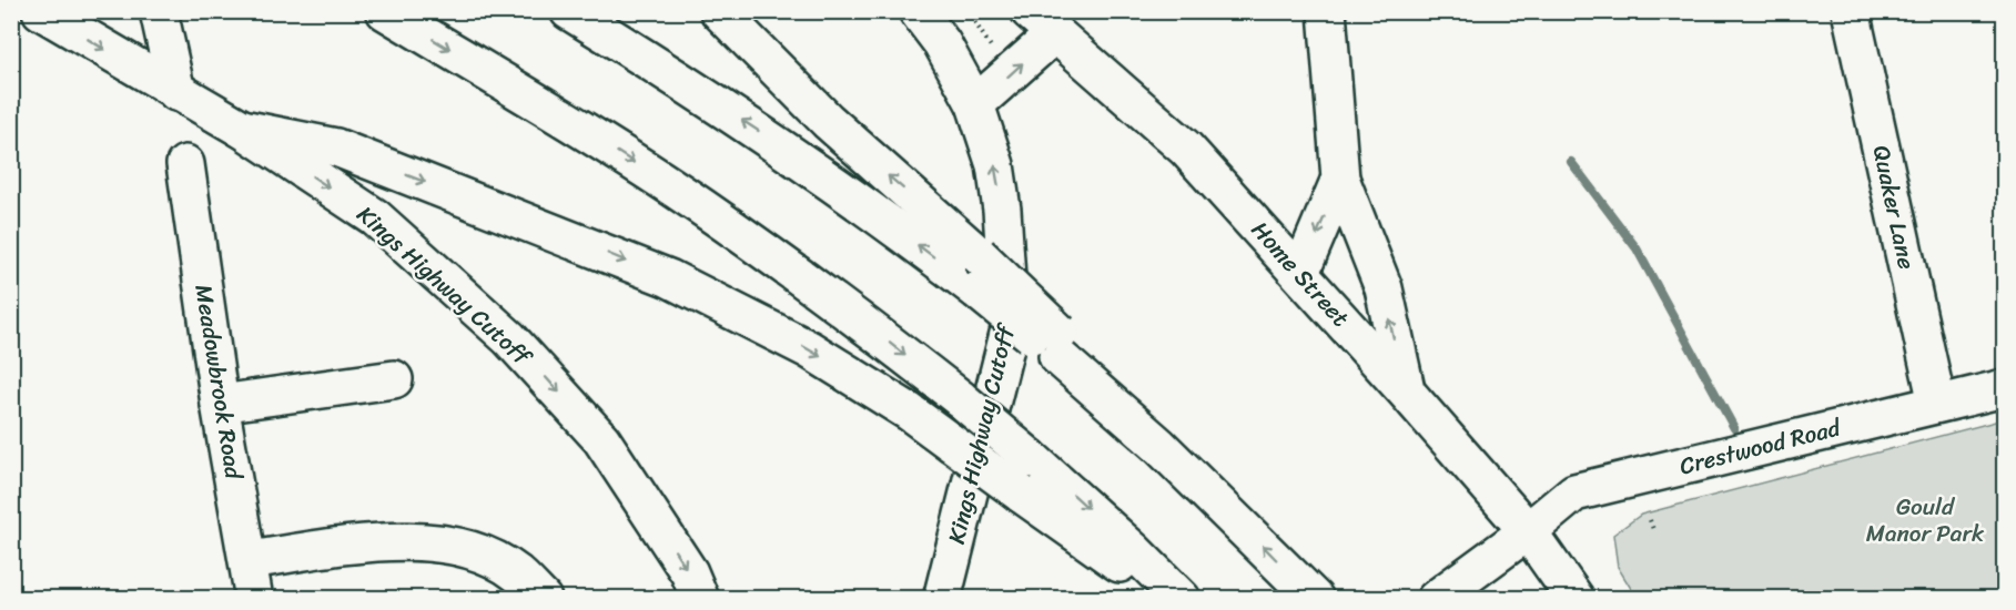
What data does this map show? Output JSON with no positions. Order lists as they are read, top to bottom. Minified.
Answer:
{"streets":{"main road":["Quaker Lane","Home Street","Kings Highway Cutoff","Meadowbrook Road","Crestwood Road"]},"crossings":[["Quaker Lane","Crestwood Road"],["Home Street","Kings Highway Cutoff"],["Home Street","Crestwood Road"]],"parks":["Gould Manor Park"]}
